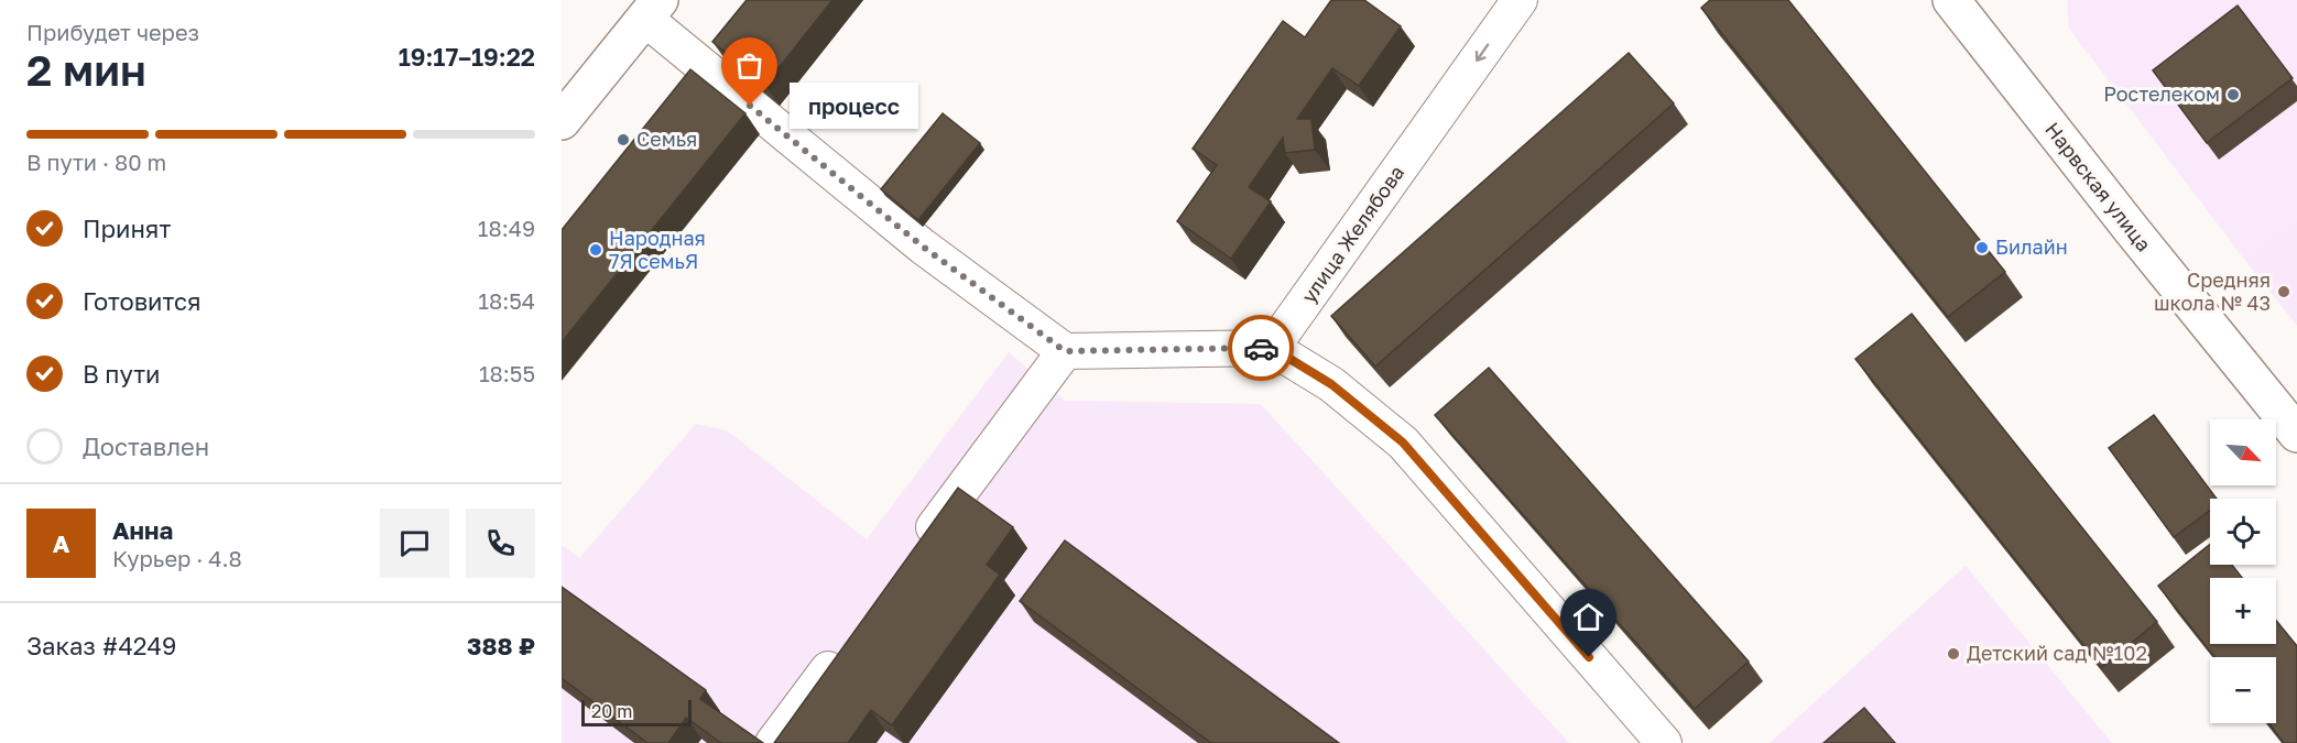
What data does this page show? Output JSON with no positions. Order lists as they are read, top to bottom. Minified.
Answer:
{"streets":{"main road":["Нарвская улица"],"street":["улица Желябова"]},"one_way":["улица Желябова"],"places":["Ростелеком","процесс","Семья","Билайн","Народная 7Я семьЯ","Средняя школа № 43","Детский сад №102"],"scale_bar":"20 m","north":"bottom right","page":{"heading":["2 мин","Прибудет через","19:17–19:22"],"panel":["Анна","Курьер · 4.8","Заказ #4249","388 ₽"],"bubble":"процесс","bar":"В пути · 80 m","list":[["Принят","18:49"],["Готовится","18:54"],["В пути","18:55"],"Доставлен"],"map_buttons":["+","−"],"round":"А","scale":"20 m"}}
